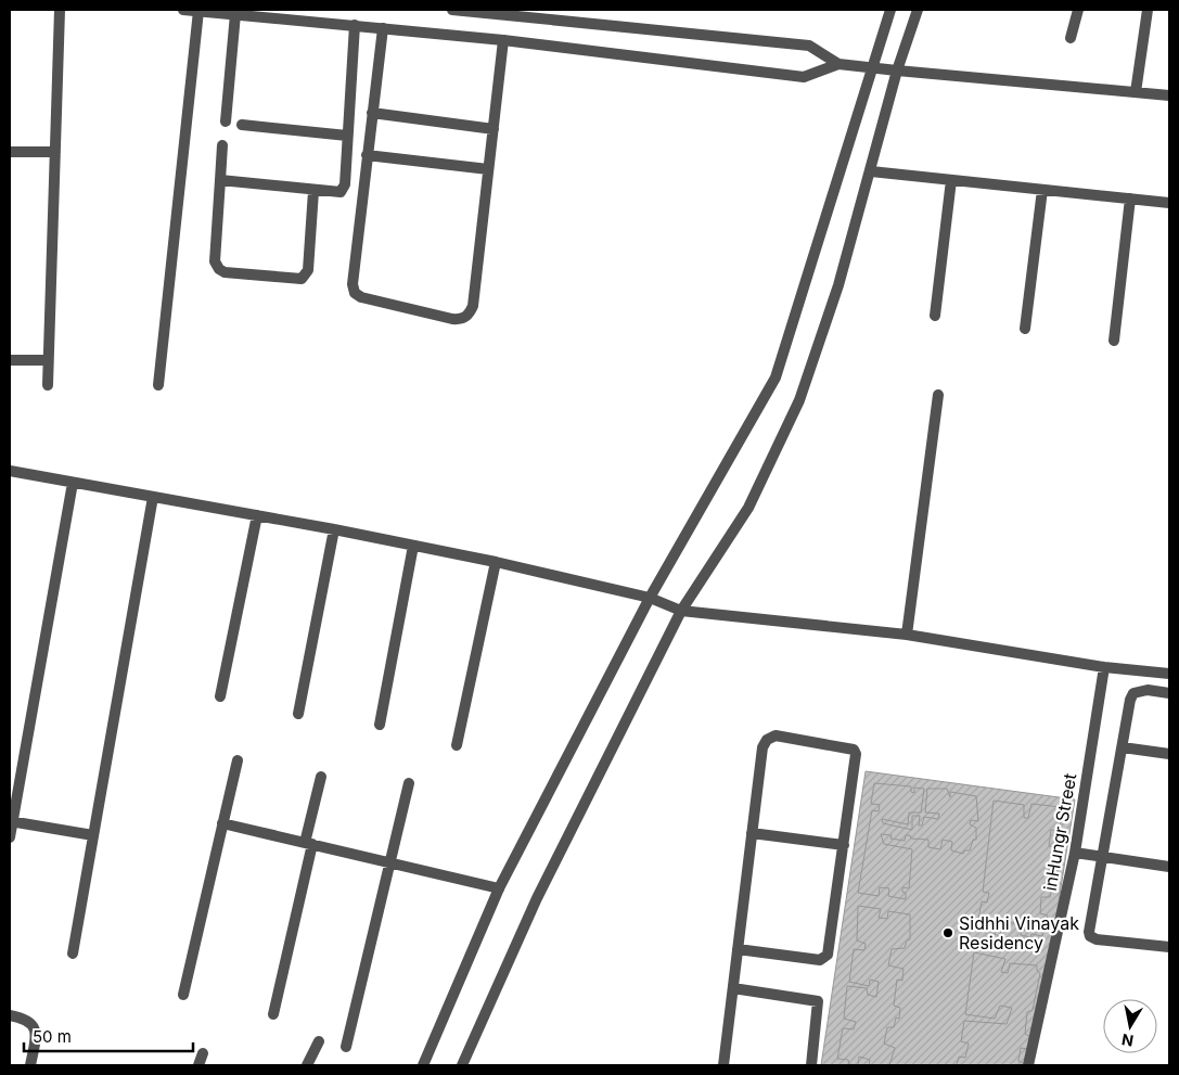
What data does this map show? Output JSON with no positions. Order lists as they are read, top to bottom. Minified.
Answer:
{"streets":{"street":["inHungr Street"]},"places":["Sidhhi Vinayak Residency"],"scale_bar":"50 m","north":"bottom"}
